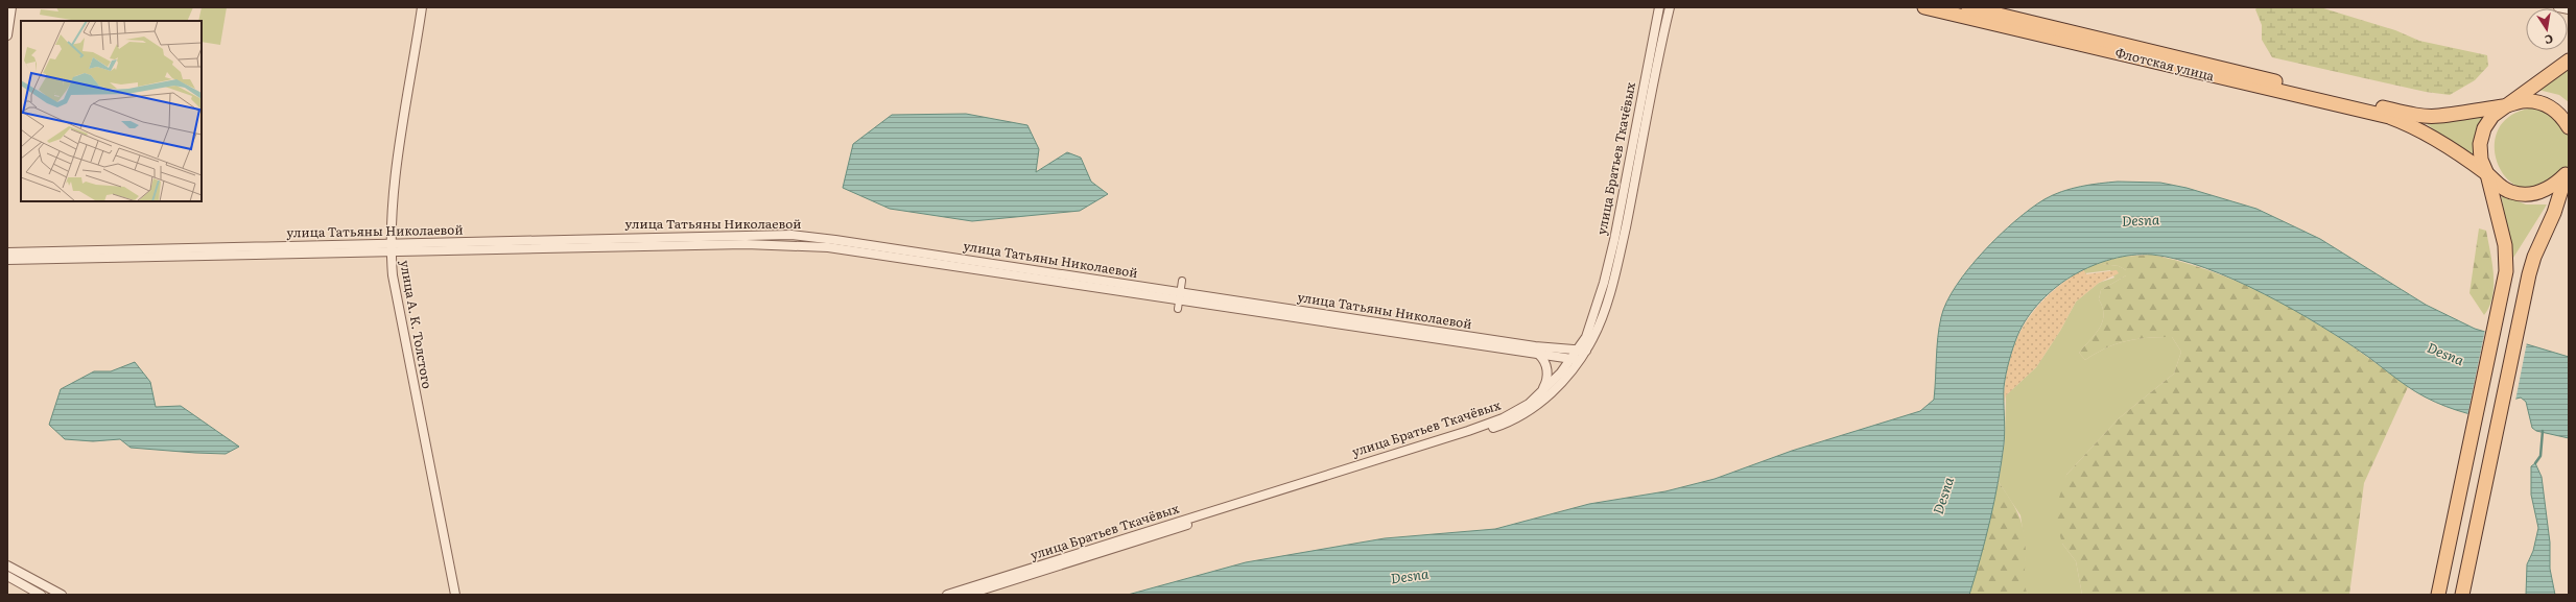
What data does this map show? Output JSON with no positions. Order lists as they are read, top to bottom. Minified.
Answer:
{"streets":{"main road":["Флотская улица"],"street":["улица Братьев Ткачёвых","улица Татьяны Николаевой","улица А. К. Толстого"]},"crossings":[["улица Братьев Ткачёвых","улица Татьяны Николаевой"],["улица Татьяны Николаевой","улица А. К. Толстого"]],"water":["Desna"],"north":"bottom"}
